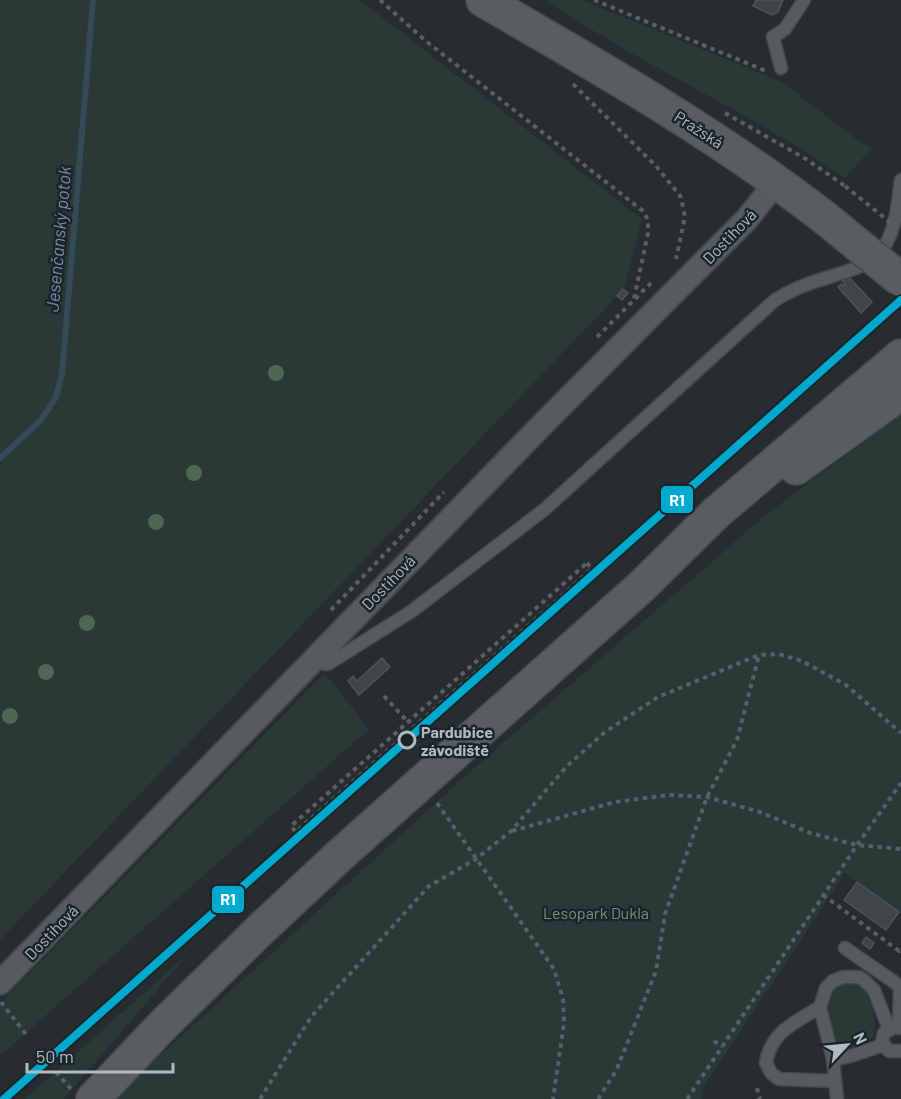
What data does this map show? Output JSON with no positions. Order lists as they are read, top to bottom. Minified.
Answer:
{"streets":{"main road":["Pražská"],"street":["Dostihová"]},"crossings":[["Pražská","Dostihová"]],"water":["Jesenčanský potok"],"parks":["Lesopark Dukla"],"places":["Pardubice závodiště"],"lines":["transit line R1"],"scale_bar":"50 m","north":"top right"}
